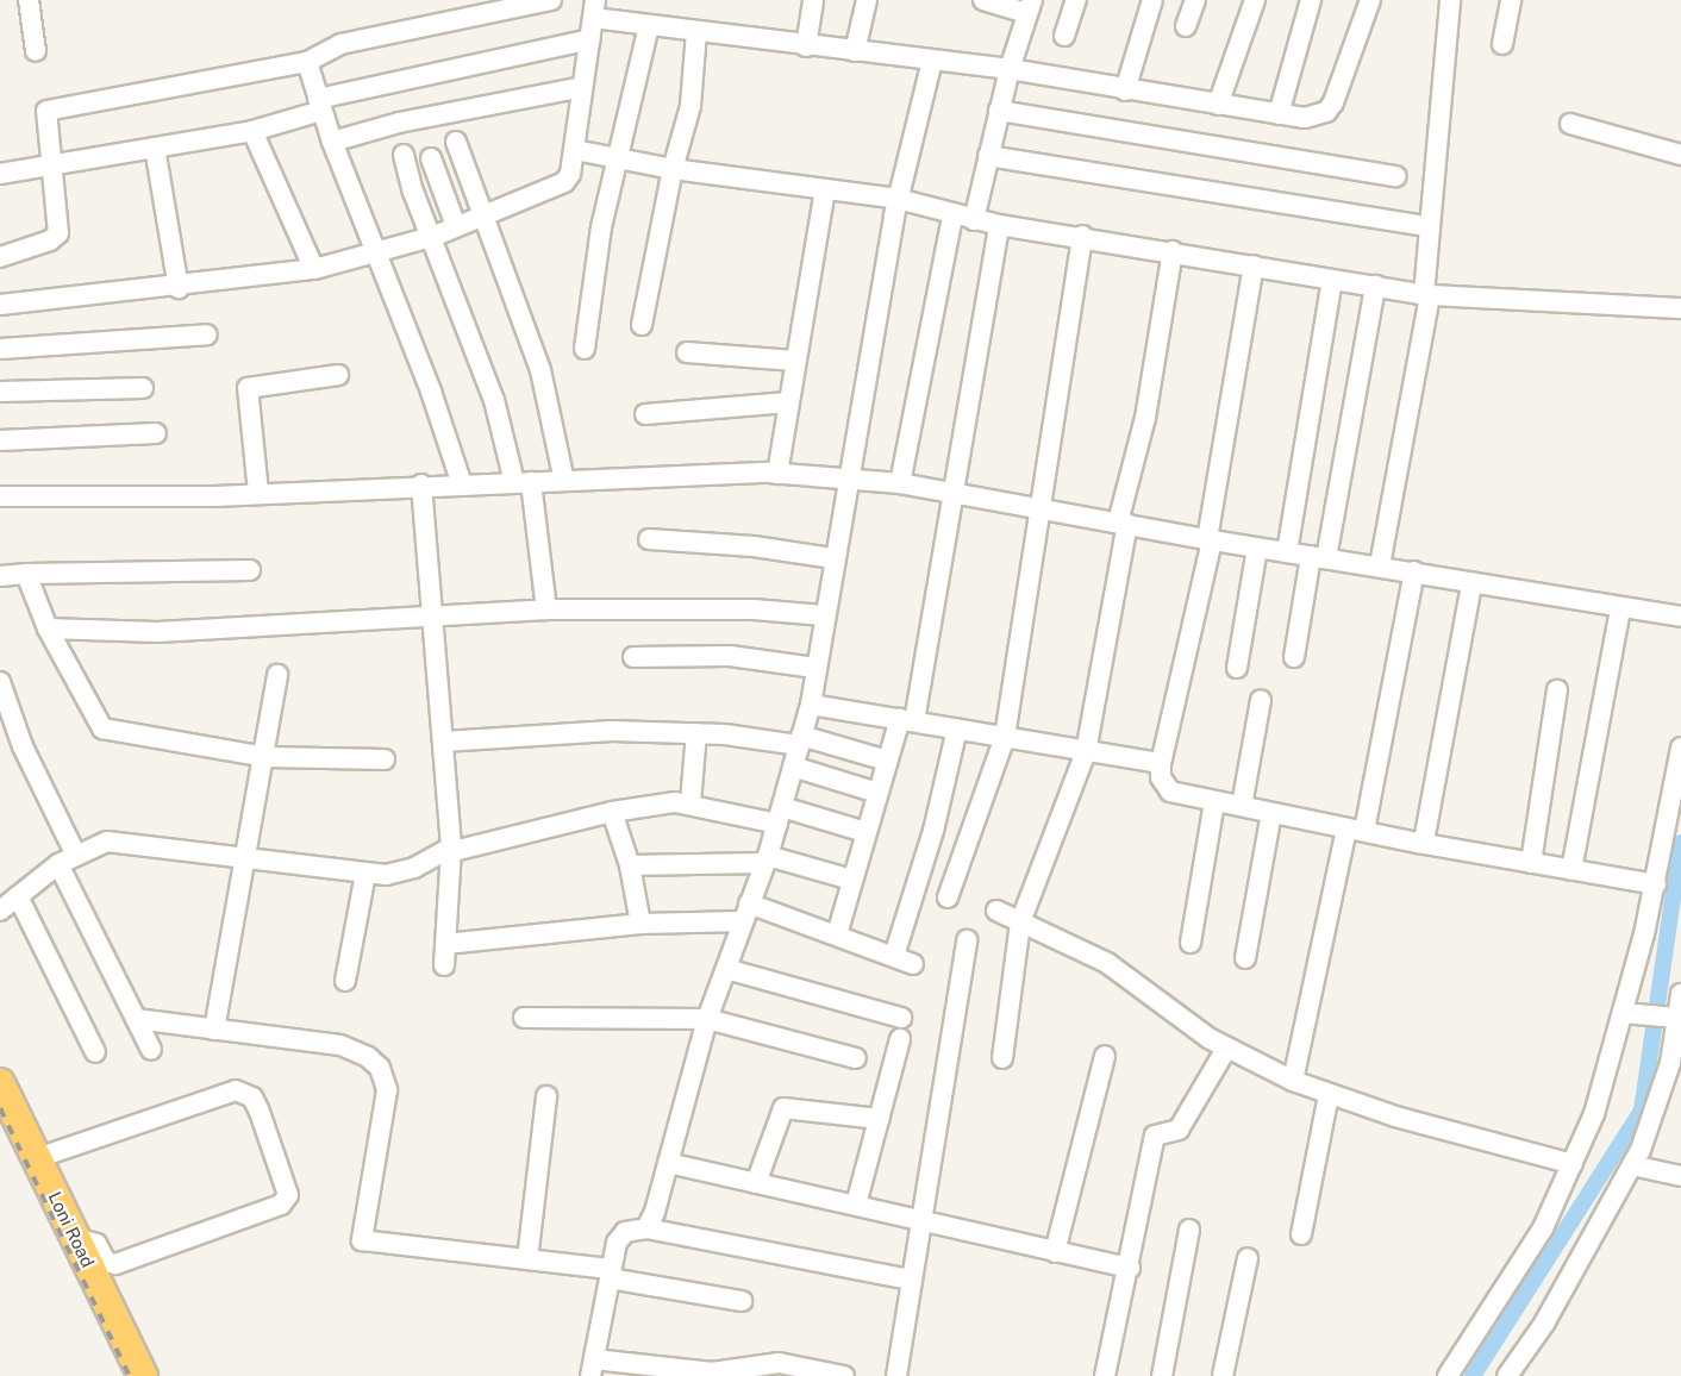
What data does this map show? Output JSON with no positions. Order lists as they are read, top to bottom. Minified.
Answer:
{"streets":{"highway":["Loni Road"]}}
